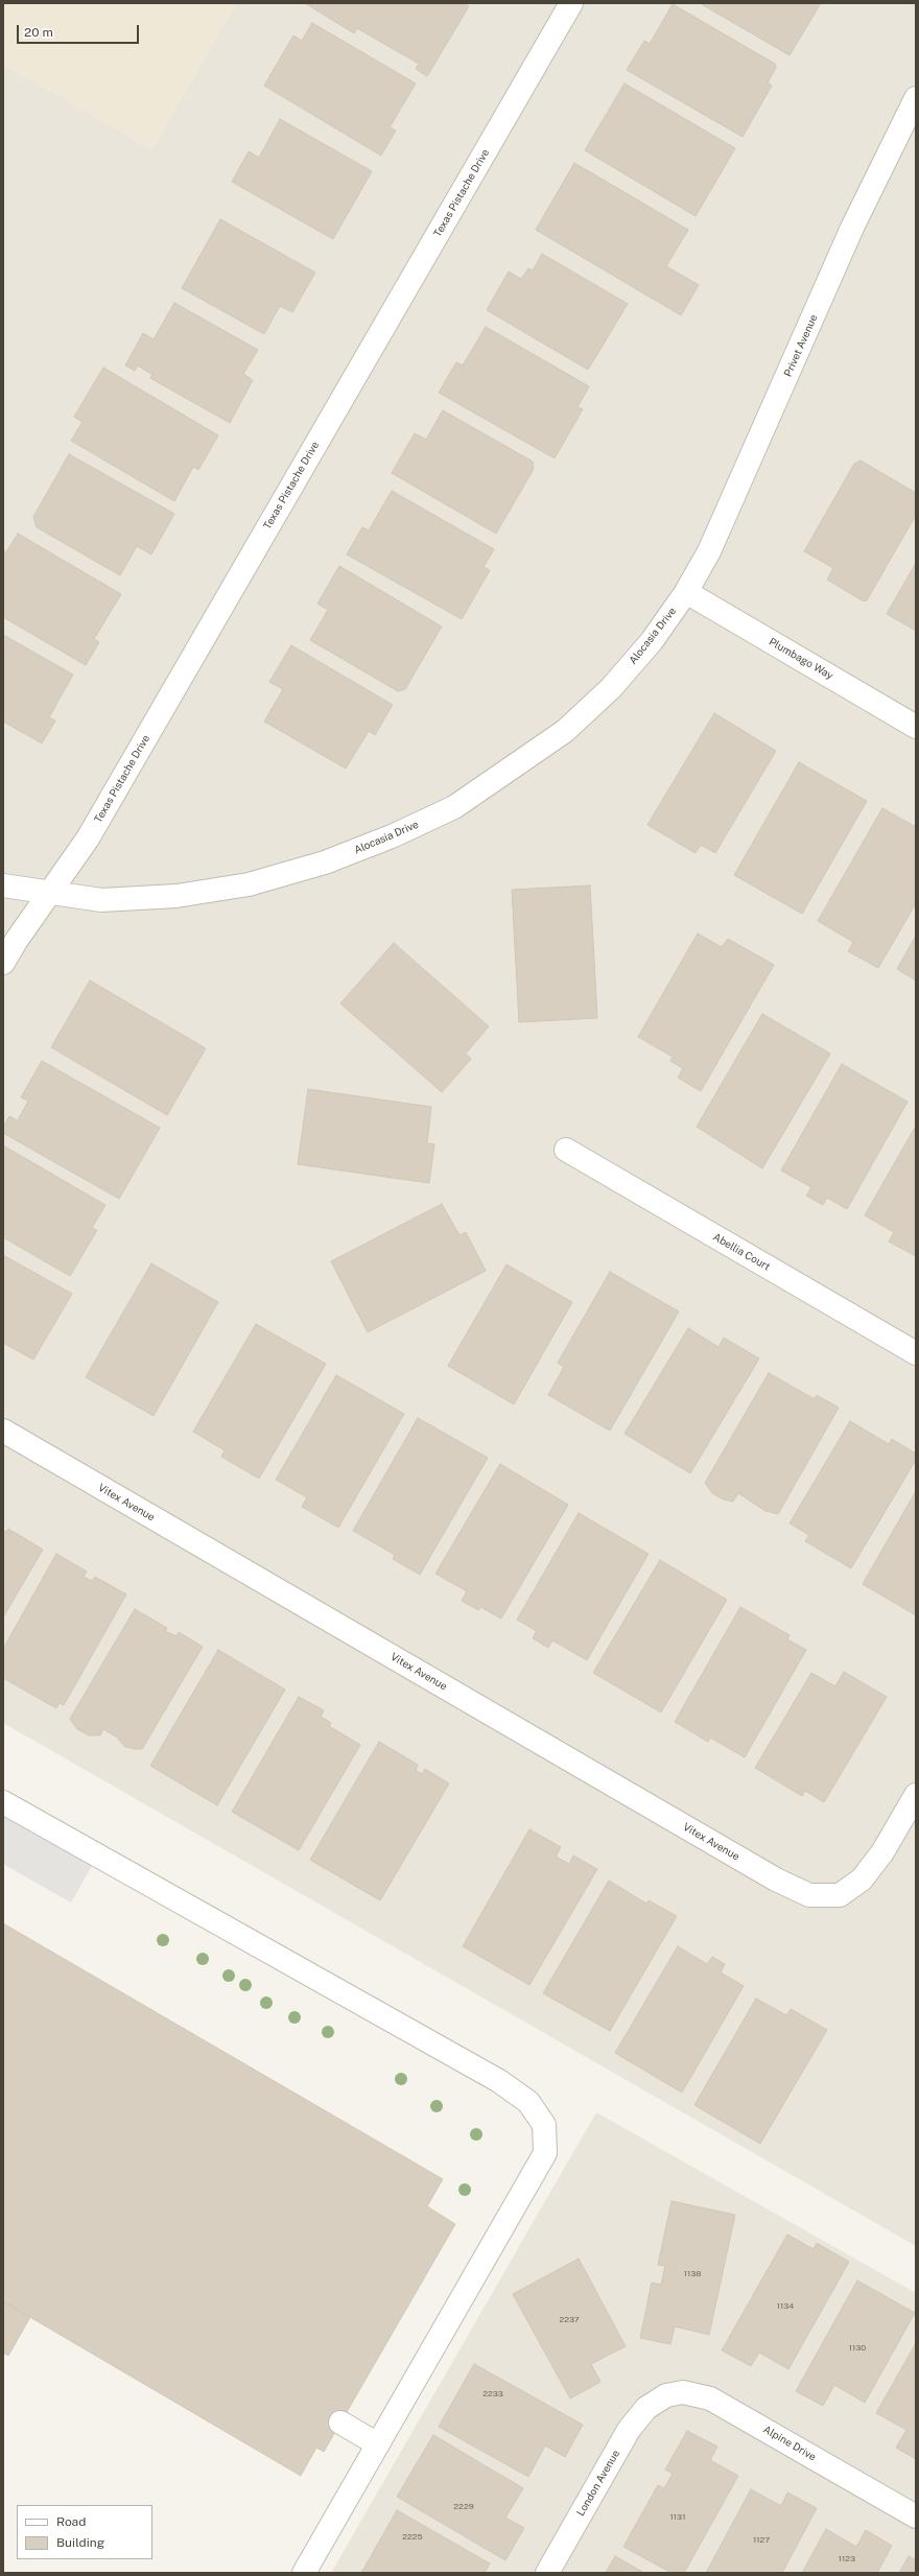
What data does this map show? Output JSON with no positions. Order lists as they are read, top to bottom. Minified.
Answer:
{"streets":{"street":["Texas Pistache Drive","Privet Avenue","Alocasia Drive","Plumbago Way","Abellia Court","Vitex Avenue","Alpine Drive","London Avenue"]},"crossings":[["Texas Pistache Drive","Alocasia Drive"],["Privet Avenue","Alocasia Drive"],["Privet Avenue","Plumbago Way"],["Alocasia Drive","Plumbago Way"],["Alpine Drive","London Avenue"]],"house_numbers":["1138","1134","2237","1130","2233","2229","1131","2225","1127","1123"],"legend":["Road","Building"],"scale_bar":"20 m"}
